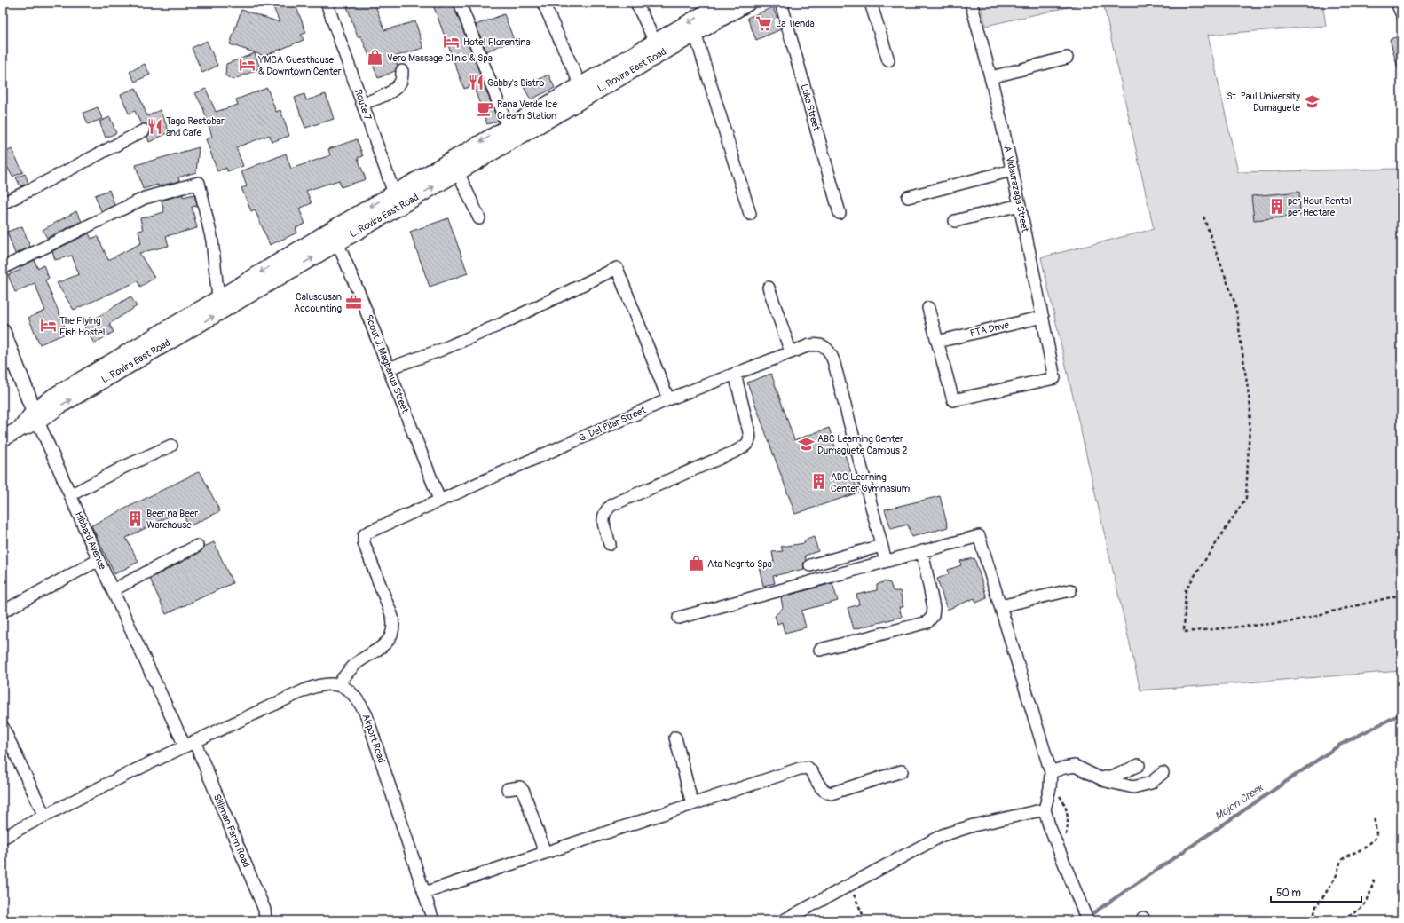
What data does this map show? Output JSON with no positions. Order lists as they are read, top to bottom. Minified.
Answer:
{"streets":{"main road":["L. Rovira East Road","Hibbard Avenue"],"street":["Route 7","Luke Street","A. Vidaurazaga Street","PTA Drive","Scout J. Magbanua Street","G. Del Pilar Street","Airport Road","Silliman Farm Road"]},"crossings":[["L. Rovira East Road","Route 7"],["L. Rovira East Road","Scout J. Magbanua Street"],["L. Rovira East Road","Hibbard Avenue"],["A. Vidaurazaga Street","PTA Drive"],["Scout J. Magbanua Street","G. Del Pilar Street"],["G. Del Pilar Street","Airport Road"],["Hibbard Avenue","Silliman Farm Road"]],"water":["Mojon Creek"],"places":{"supermarket":["La Tienda"],"hotel":["Hotel Florentina","YMCA Guesthouse & Downtown Center","The Flying Fish Hostel"],"shop":["Vero Massage Clinic & Spa","Ata Negrito Spa"],"restaurant":["Gabby's Bistro","Tago Restobar and Cafe"],"school or university":["St. Paul University Dumaguete","ABC Learning Center Dumaguete Campus 2"],"cafe":["Rana Verde Ice Cream Station"],"building":["per Hour Rental per Hectare","ABC Learning Center Gymnasium","Beer na Beer Warehouse"],"office":["Caluscusan Accounting"]},"scale_bar":"50 m"}
